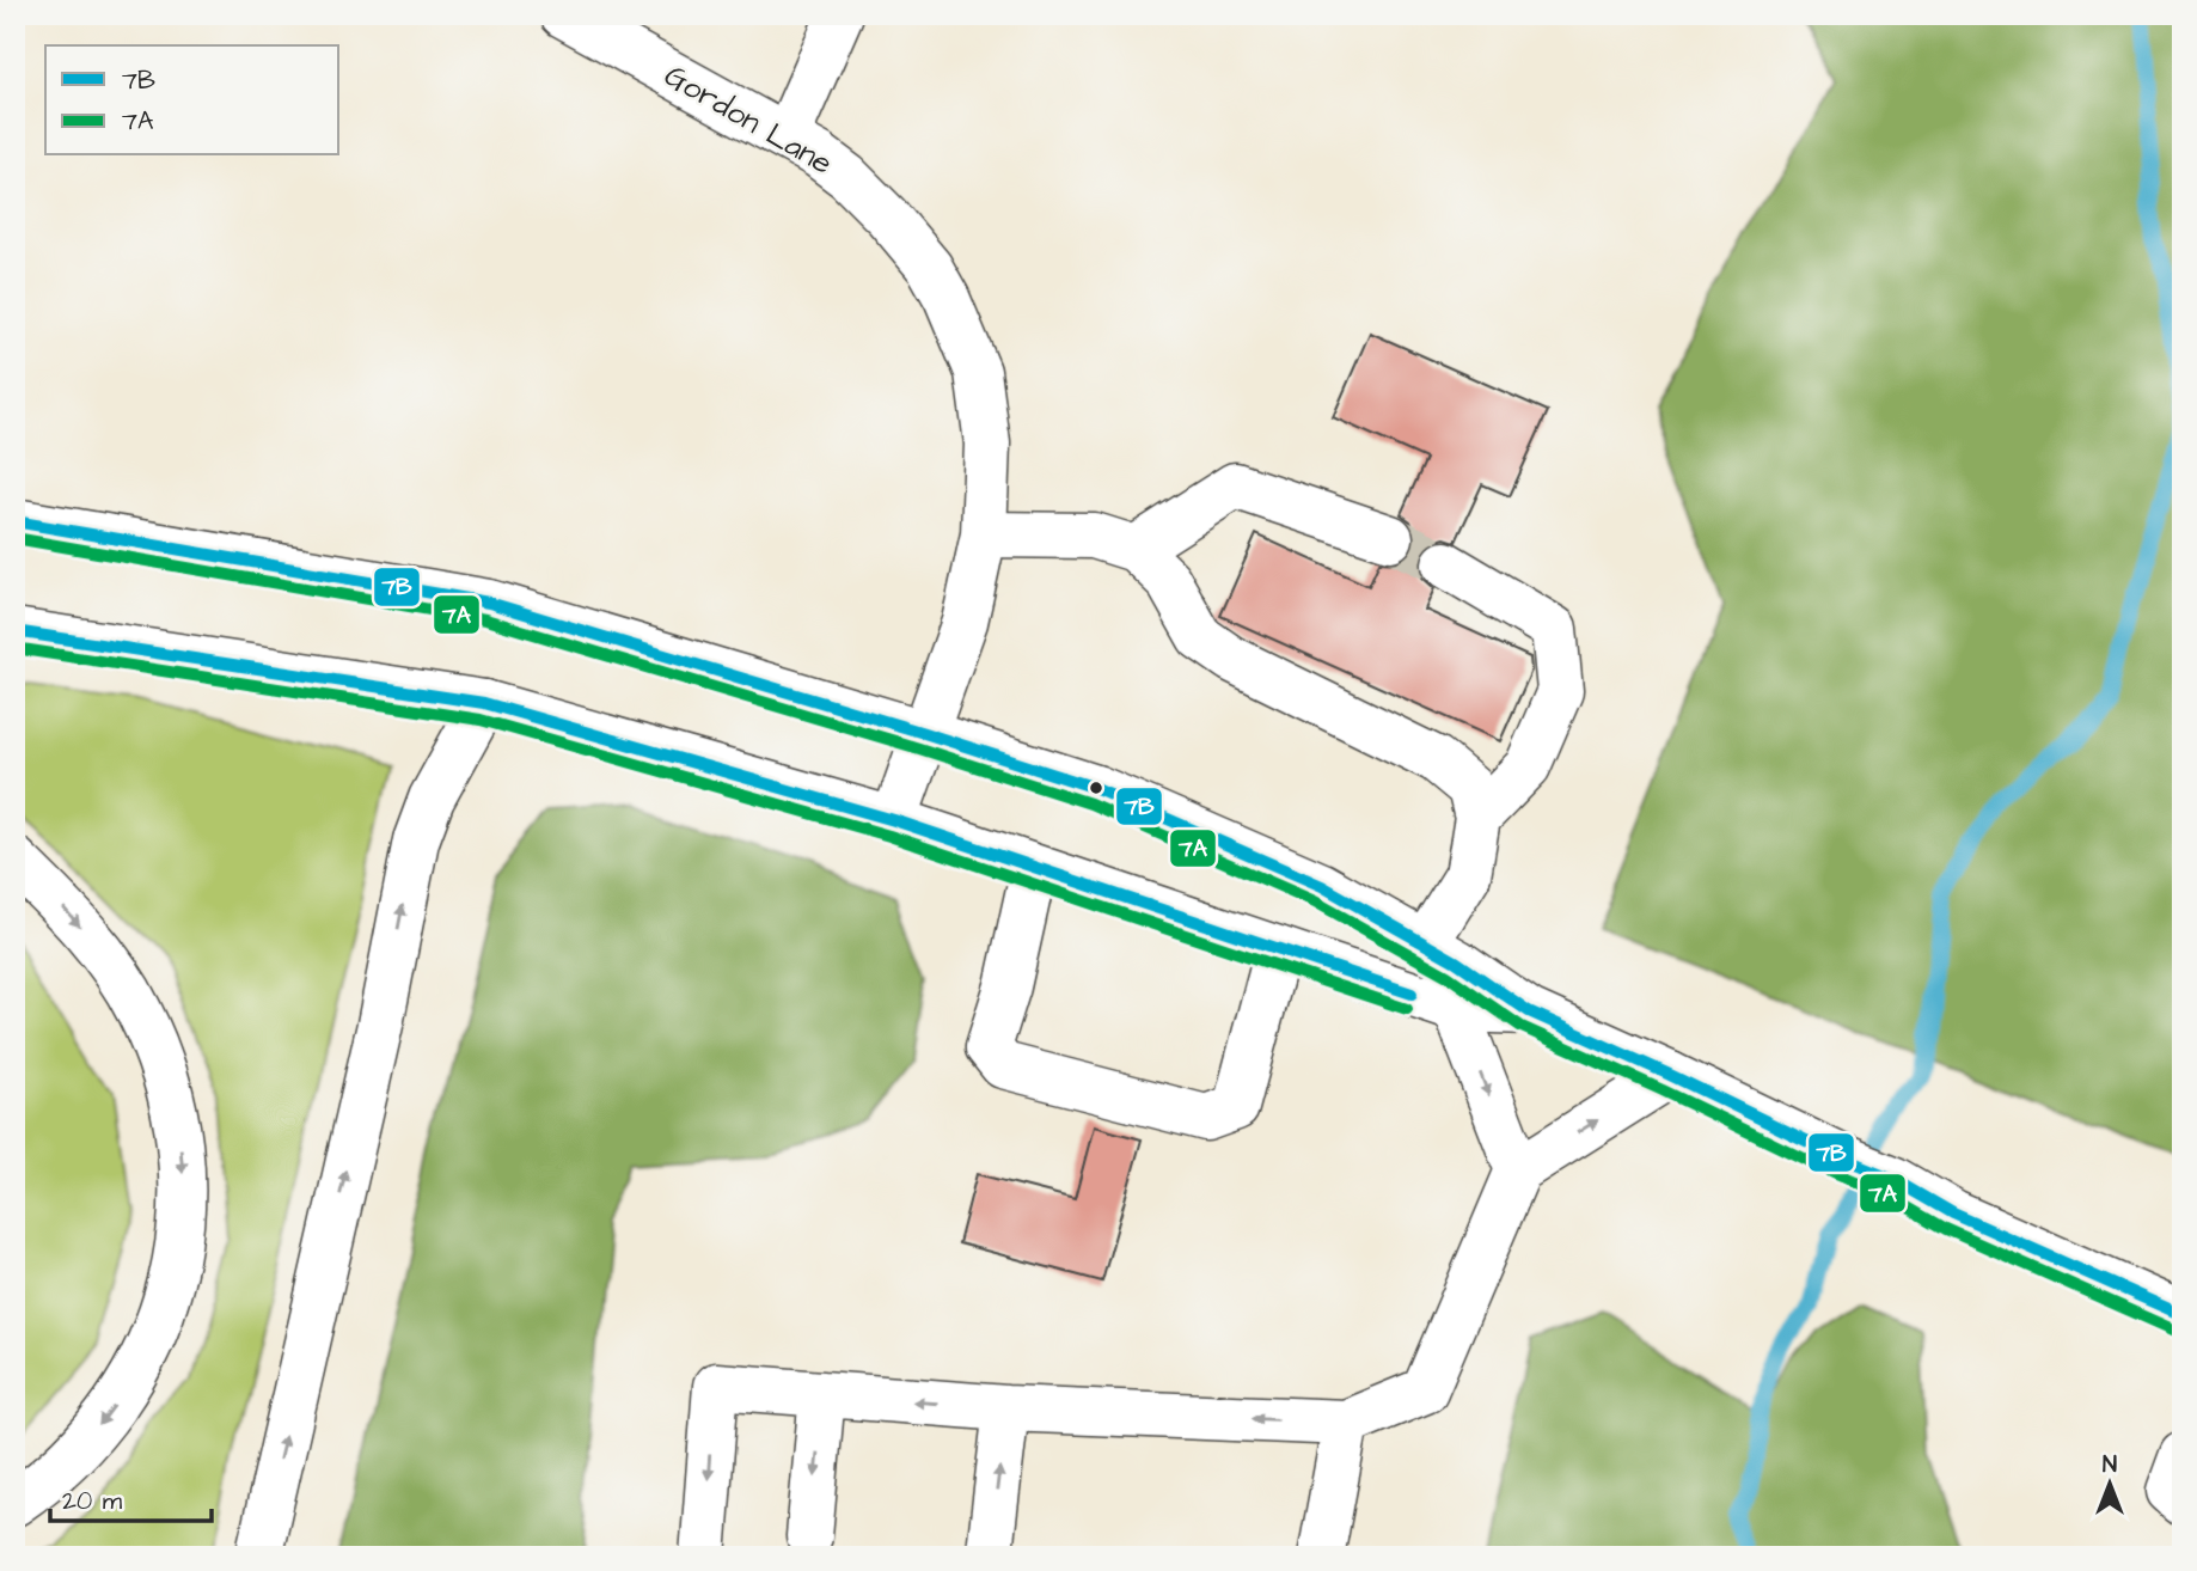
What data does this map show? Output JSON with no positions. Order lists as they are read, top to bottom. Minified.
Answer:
{"streets":{"main road":["Gordon Lane"]},"lines":["transit line 7B","transit line 7A"],"legend":["7B","7A"],"scale_bar":"20 m","north":"top"}
